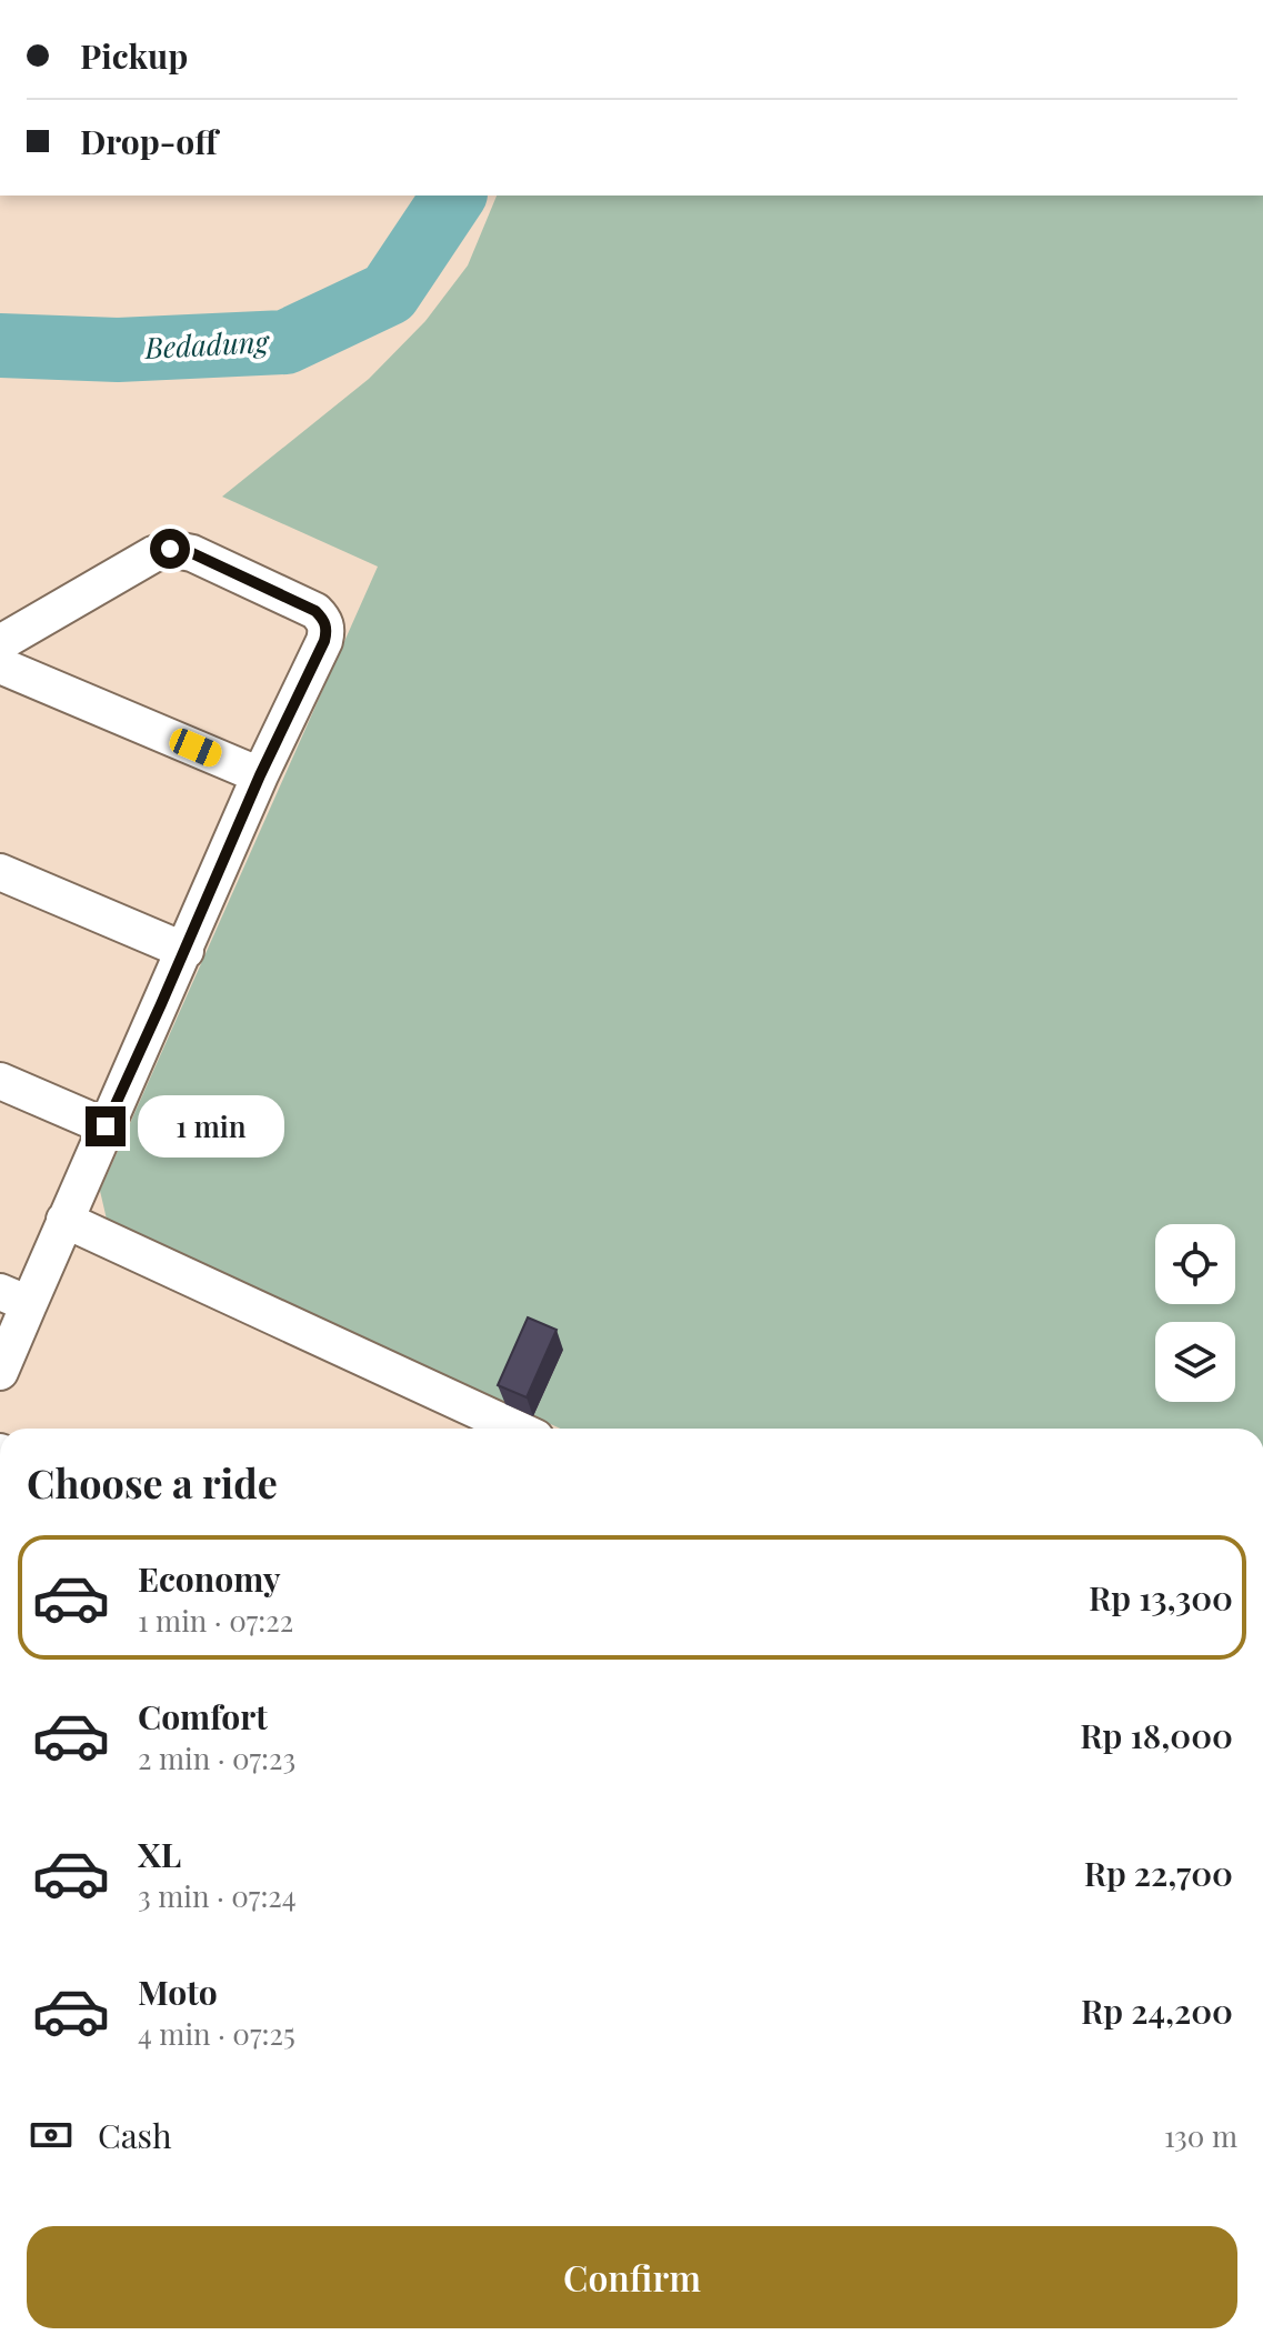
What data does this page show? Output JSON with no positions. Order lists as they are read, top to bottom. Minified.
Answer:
{"water":["Bedadung"],"page":{"banner":["Pickup","Drop-off"],"bubble":"1 min","heading":"Choose a ride","list":[{"name":"Economy","note":"1 min · 07:22","value":"Rp 13,300"},{"name":"Comfort","note":"2 min · 07:23","value":"Rp 18,000"},{"name":"XL","note":"3 min · 07:24","value":"Rp 22,700"},{"name":"Moto","note":"4 min · 07:25","value":"Rp 24,200"}],"pay":["Cash","130 m"],"buttons":"Confirm"}}
